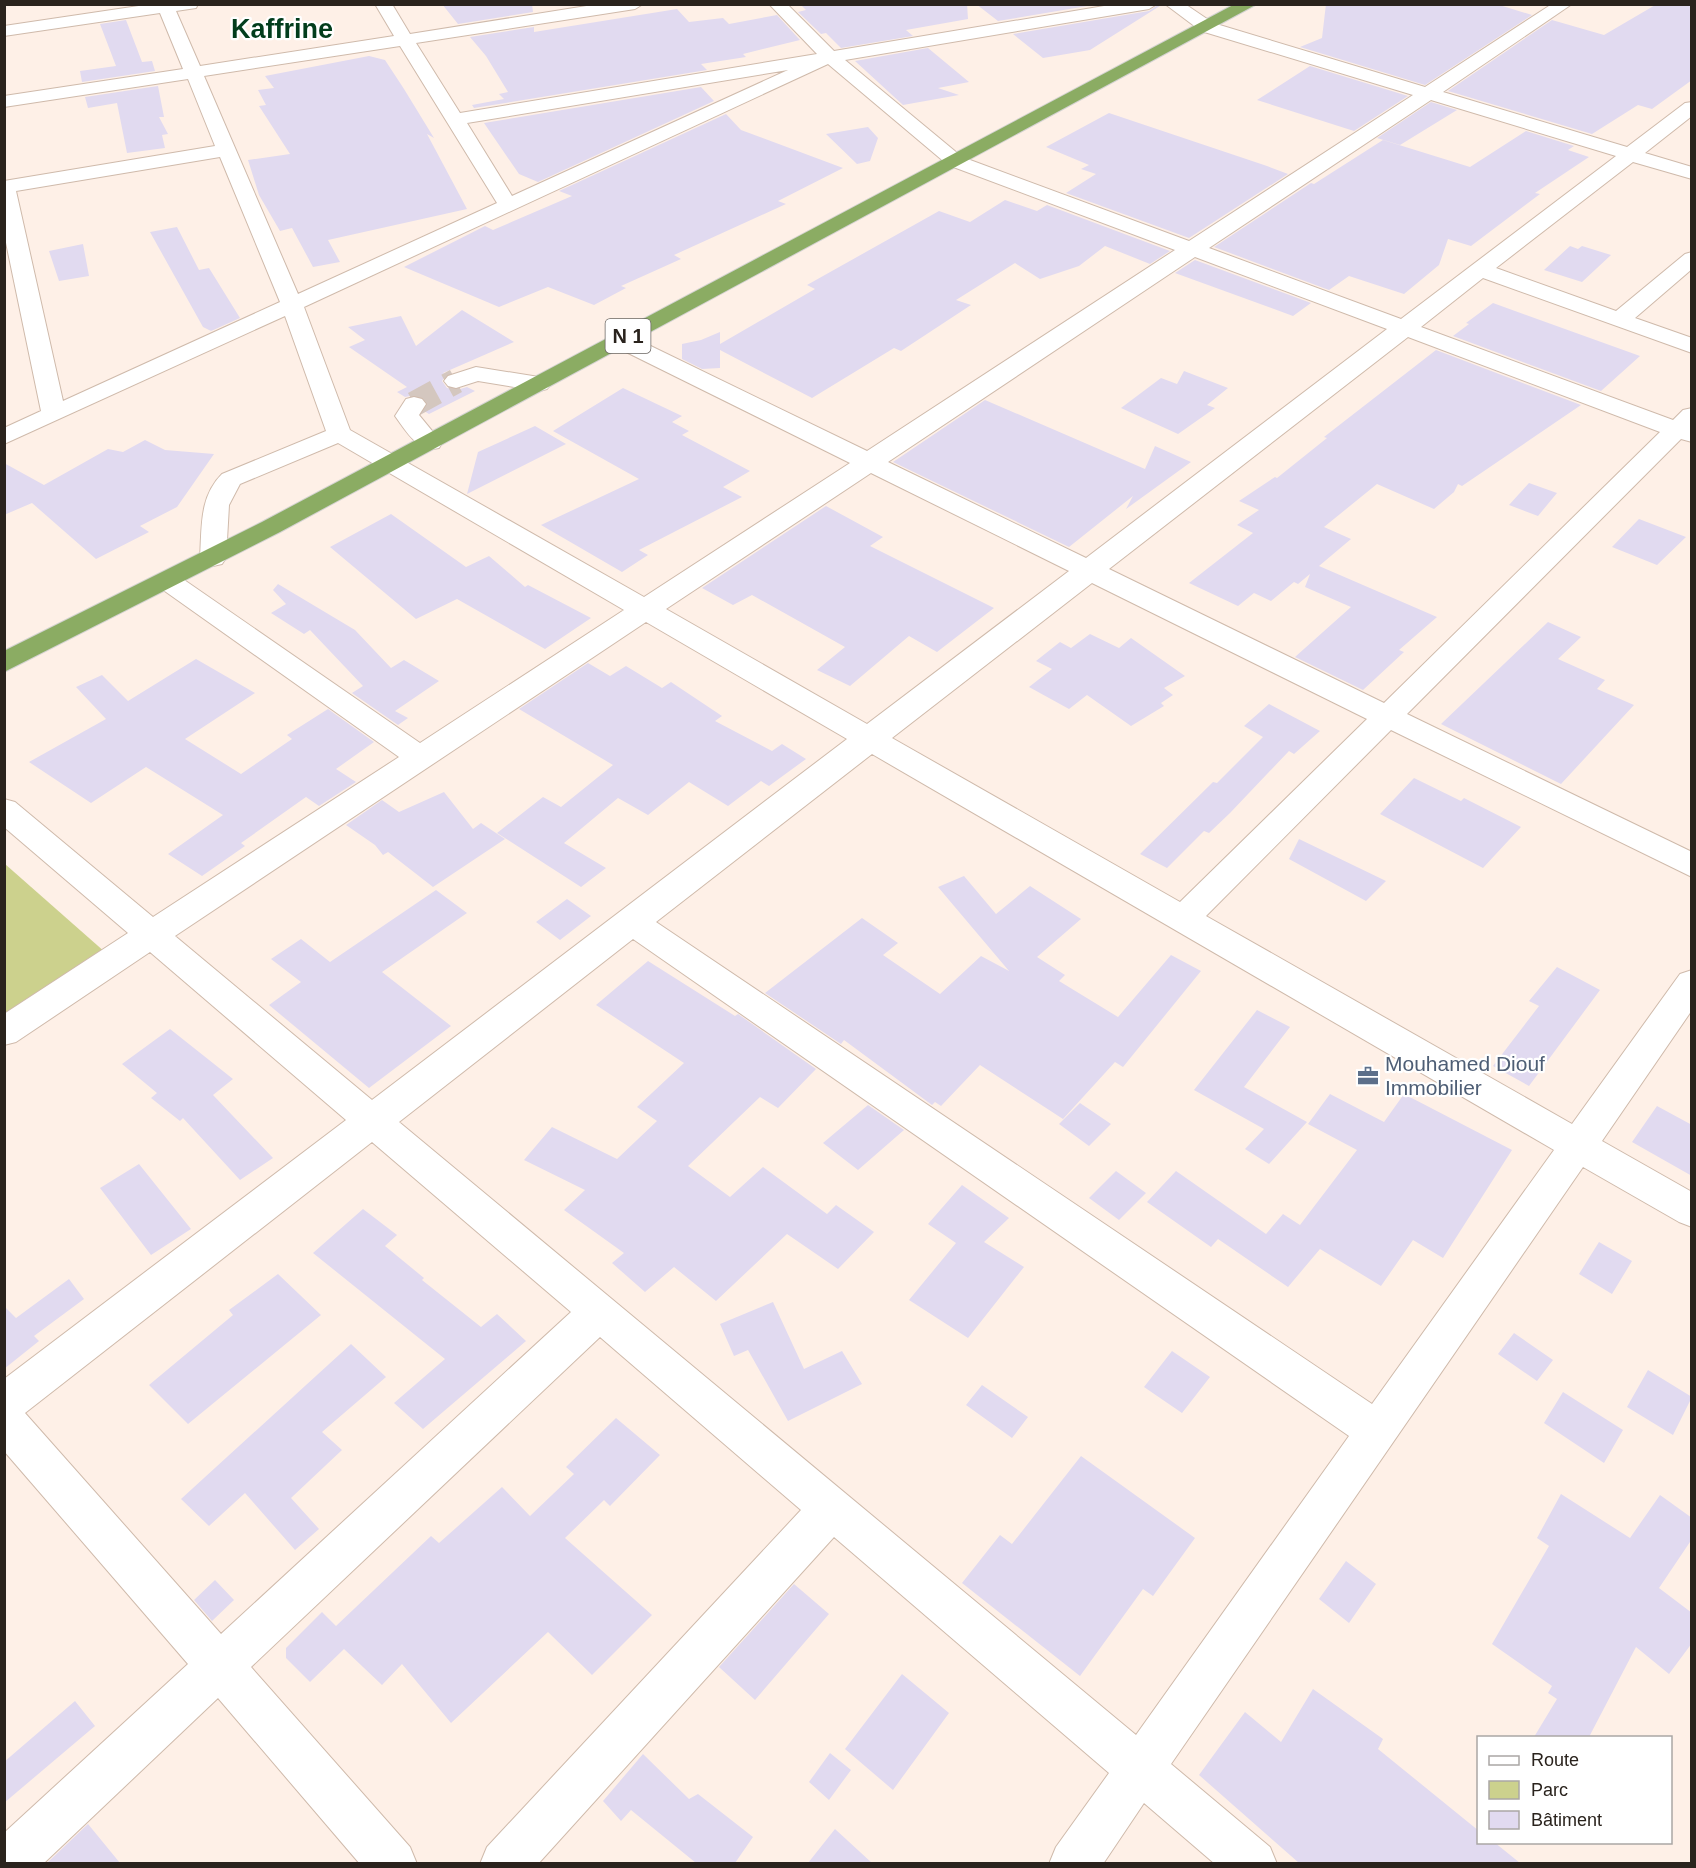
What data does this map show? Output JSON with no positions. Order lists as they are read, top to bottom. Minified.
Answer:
{"streets":{"highway":["N 1"]},"districts":["Kaffrine"],"places":{"office":["Mouhamed Diouf Immobilier"]},"legend":["Route","Parc","Bâtiment"]}
